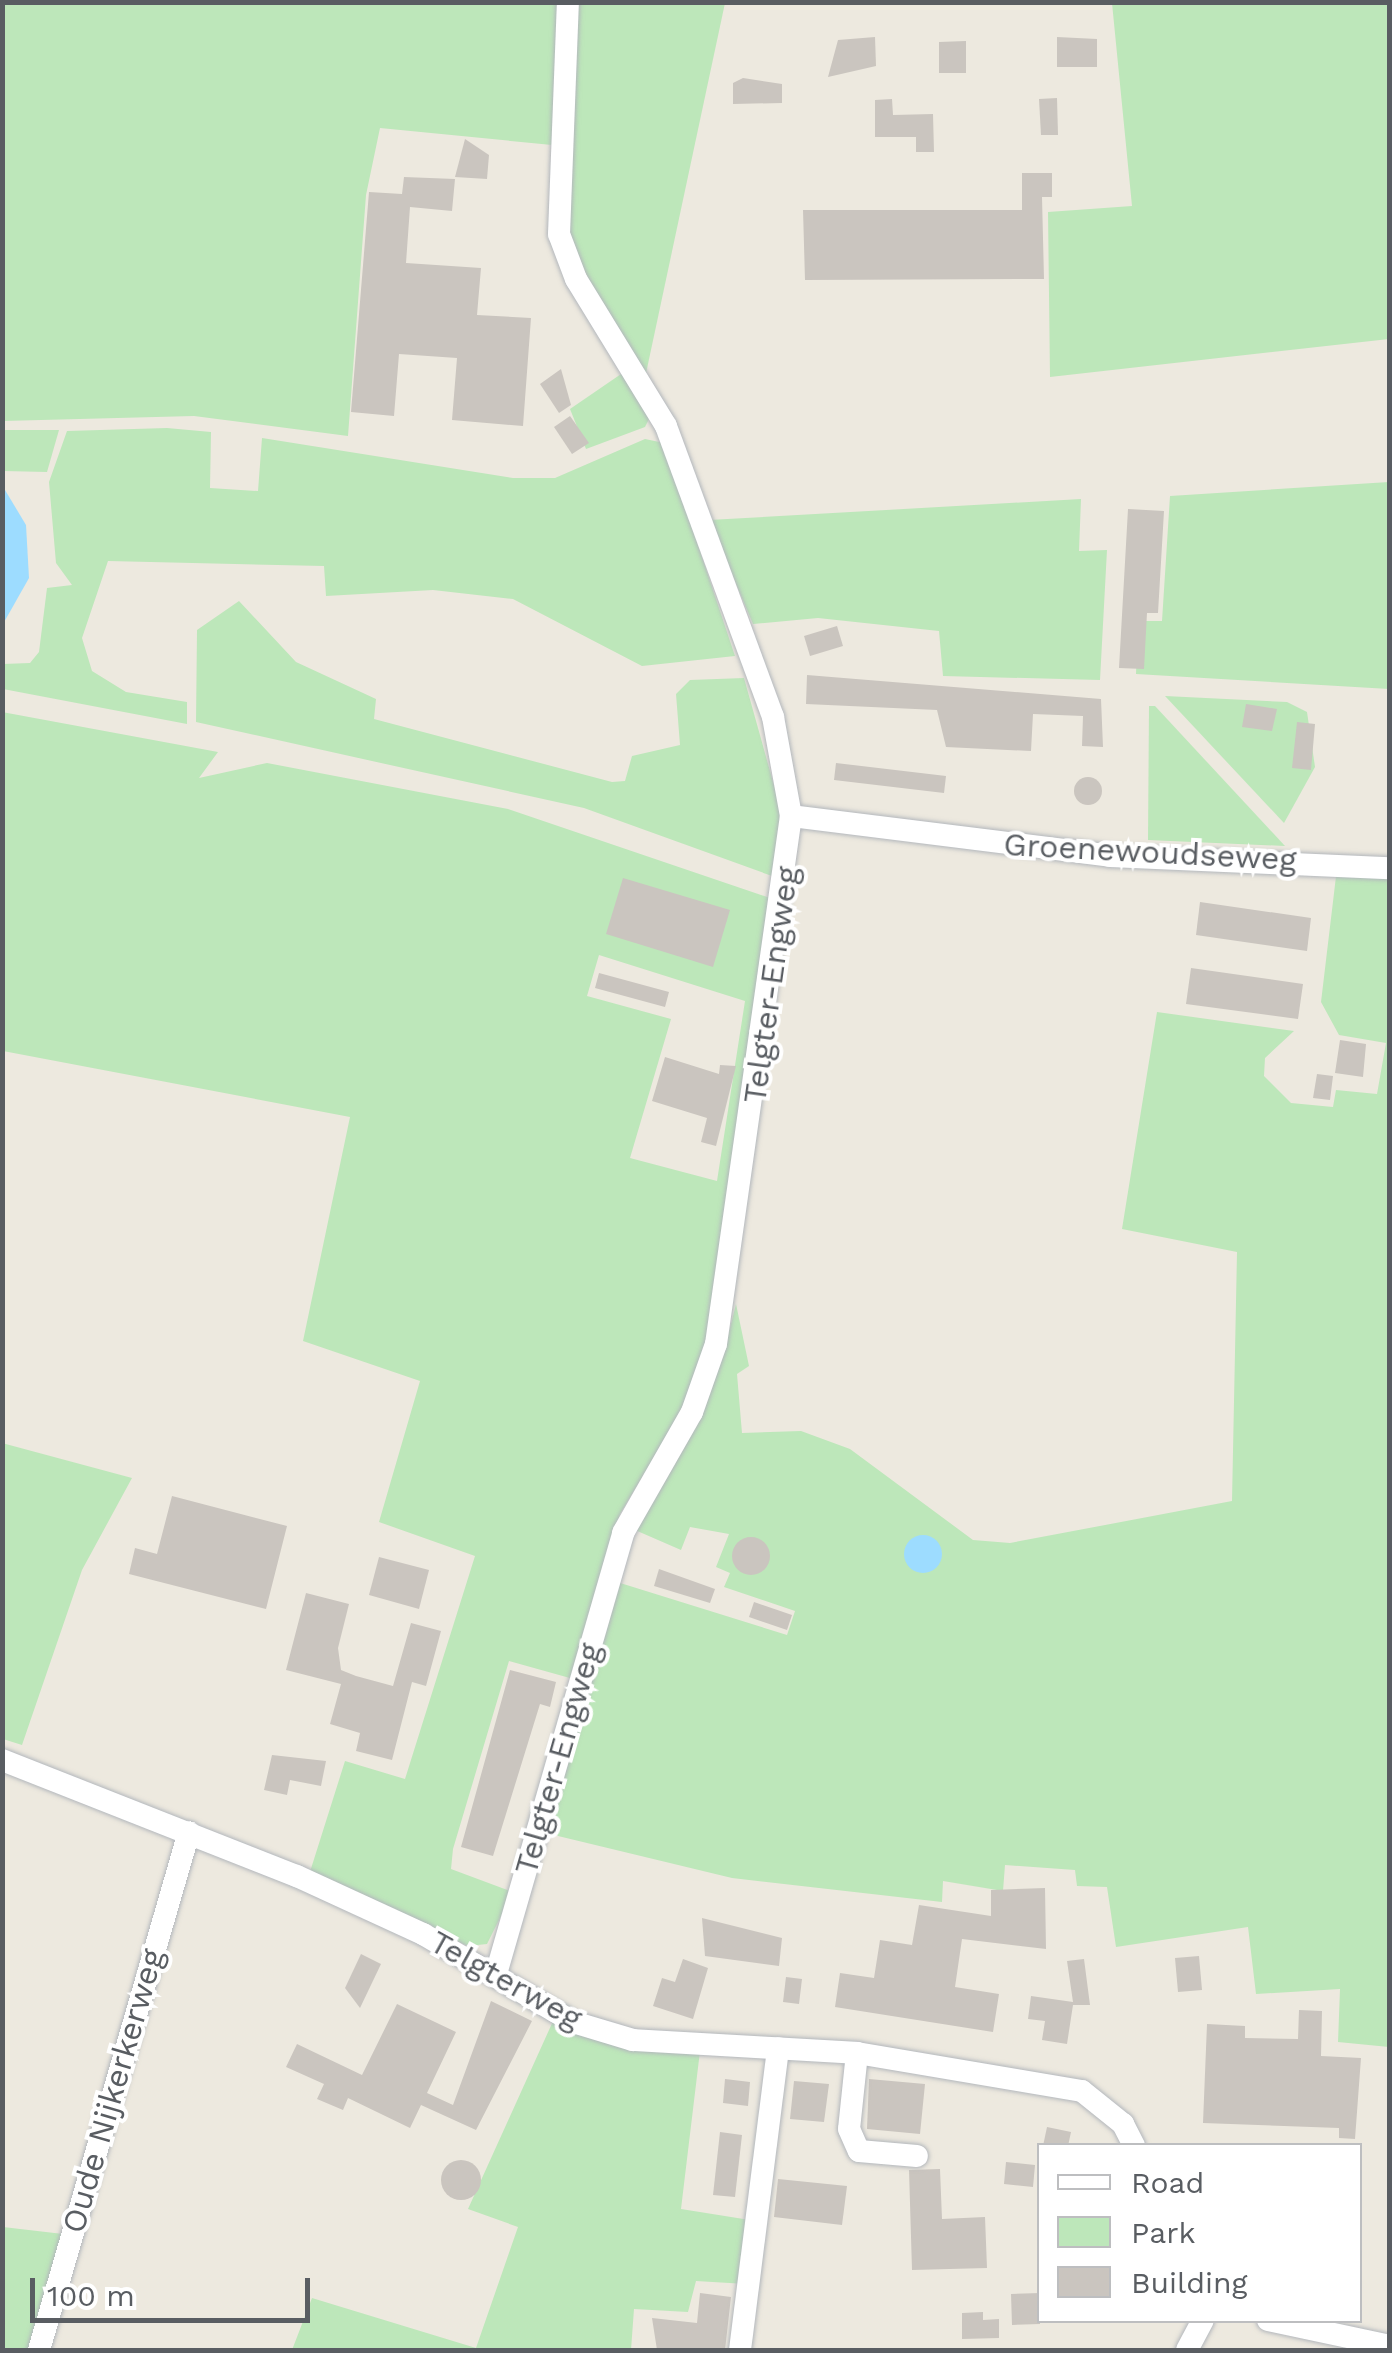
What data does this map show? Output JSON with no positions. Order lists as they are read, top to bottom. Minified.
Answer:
{"streets":{"street":["Groenewoudseweg","Telgter-Engweg","Telgterweg","Oude Nijkerkerweg"]},"crossings":[["Groenewoudseweg","Telgter-Engweg"],["Telgter-Engweg","Telgterweg"],["Telgterweg","Oude Nijkerkerweg"]],"legend":["Road","Park","Building"],"scale_bar":"100 m"}
